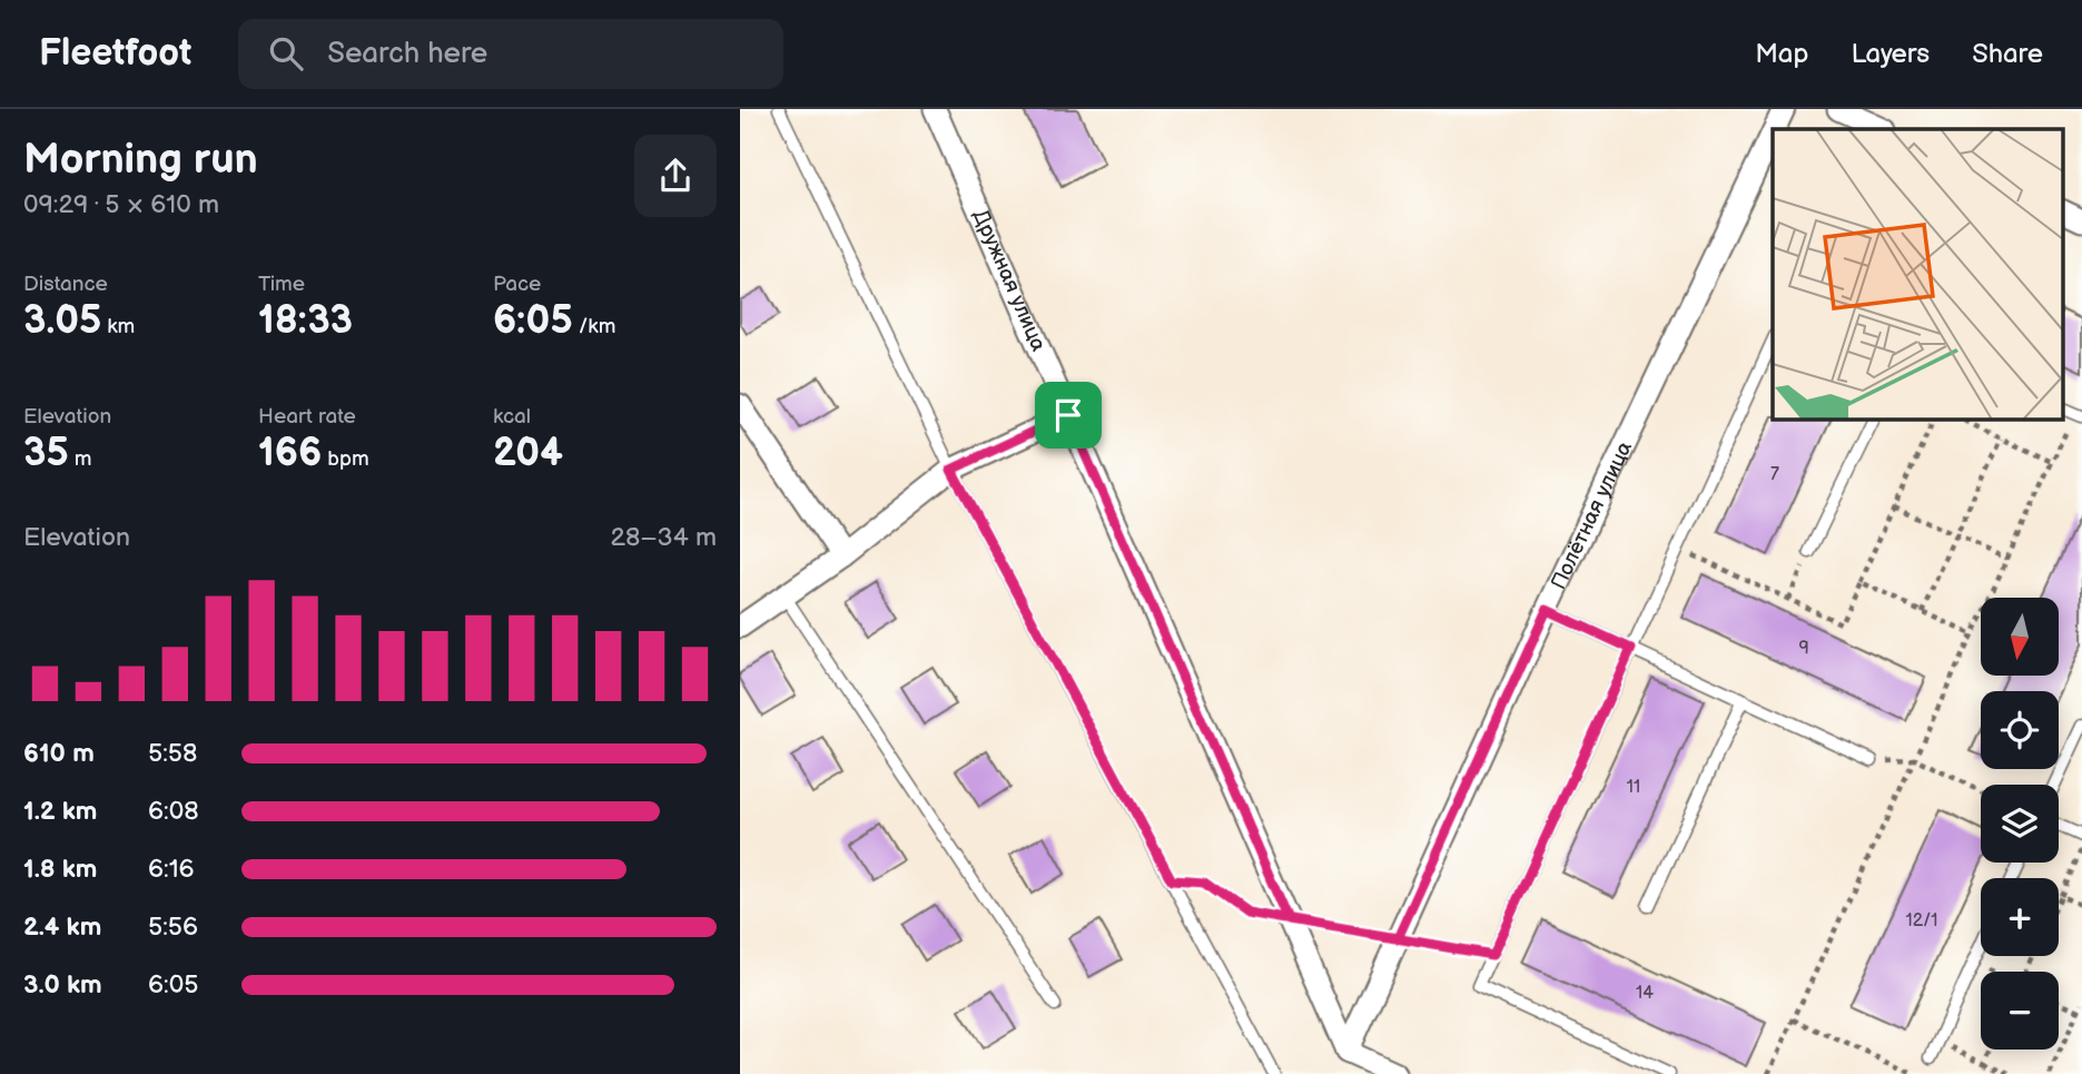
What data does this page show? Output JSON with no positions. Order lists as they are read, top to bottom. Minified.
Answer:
{"streets":{"street":["Дружная улица","Полётная улица"]},"crossings":[["Дружная улица","Полётная улица"]],"house_numbers":["7","9","11","12/1","14"],"north":"bottom","page":{"header":"Fleetfoot","search":"Search here","nav":["Map","Layers","Share"],"heading":["Morning run","09:29 · 5 × 610 m"],"stats":[["Distance","3.05 km"],["Time","18:33"],["Pace","6:05 /km"],["Elevation","35 m"],["Heart rate","166 bpm"],["kcal","204"]],"chart":["Elevation","28–34 m"],"map_buttons":["+","−"],"list":[{"name":"610 m","note":"5:58"},{"name":"1.2 km","note":"6:08"},{"name":"1.8 km","note":"6:16"},{"name":"2.4 km","note":"5:56"},{"name":"3.0 km","note":"6:05"}]}}
